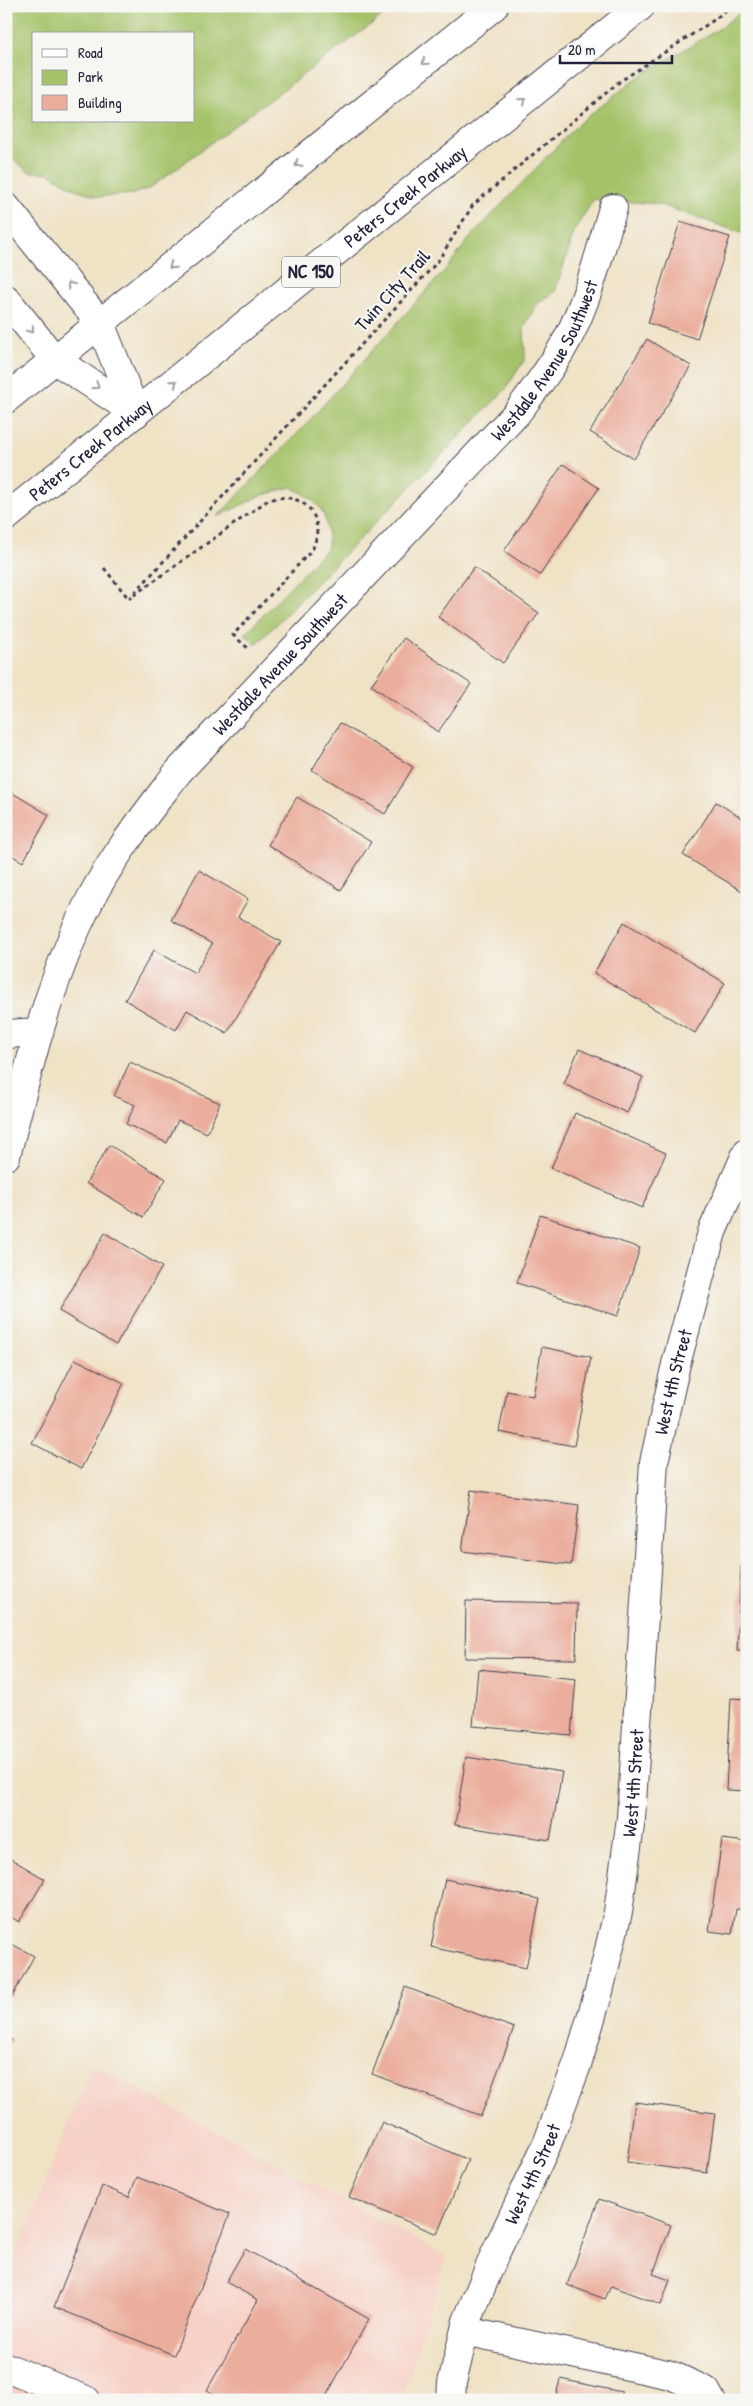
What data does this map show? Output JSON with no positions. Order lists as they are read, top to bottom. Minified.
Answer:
{"streets":{"main road":["Peters Creek Parkway","NC 150","Westdale Avenue Southwest","West 4th Street"],"path":["Twin City Trail"]},"legend":["Road","Park","Building"],"scale_bar":"20 m"}
